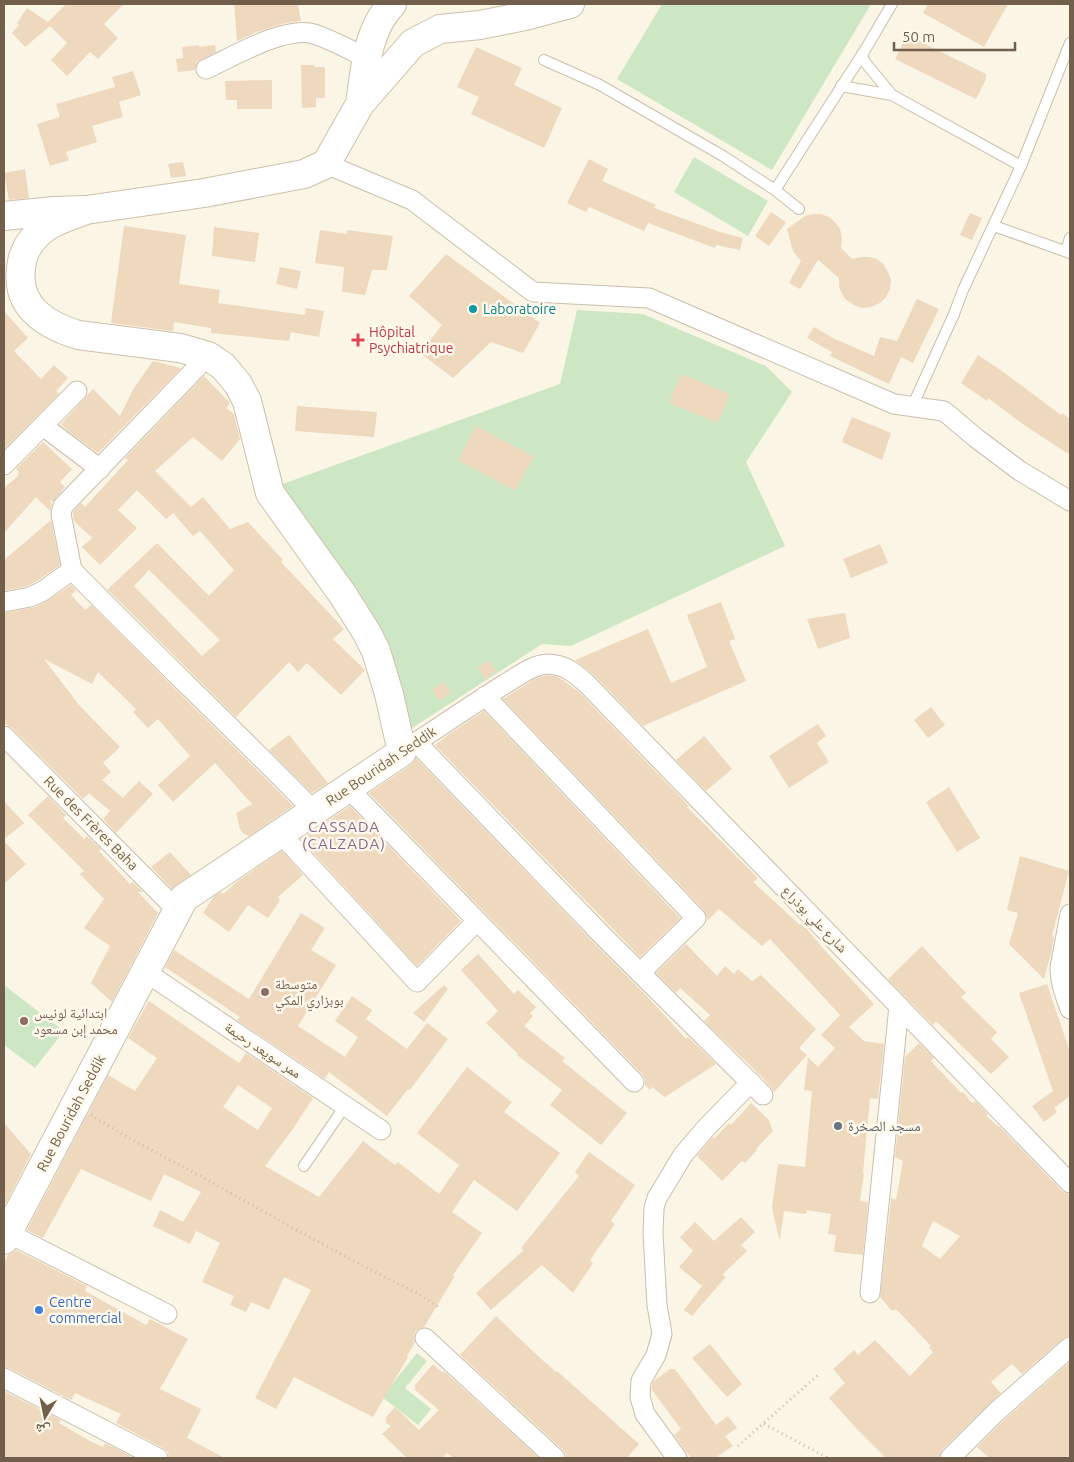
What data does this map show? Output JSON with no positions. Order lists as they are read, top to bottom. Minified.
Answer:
{"streets":{"main road":["Rue Bouridah Seddik"],"street":["Rue des Frères Baha","شارع علي بوذراع","ممر سويعد رحيمة"]},"crossings":[["Rue Bouridah Seddik","Rue des Frères Baha"],["Rue Bouridah Seddik","شارع علي بوذراع"],["Rue Bouridah Seddik","ممر سويعد رحيمة"]],"districts":["CASSADA (CALZADA)"],"places":{"other":["Laboratoire","متوسطة بوبزاري المكي","ابتدائية لونيس محمد إبن مسعود","مسجد الصخرة","Centre commercial"],"health":["Hôpital Psychiatrique"]},"scale_bar":"50 m","north":"bottom"}
